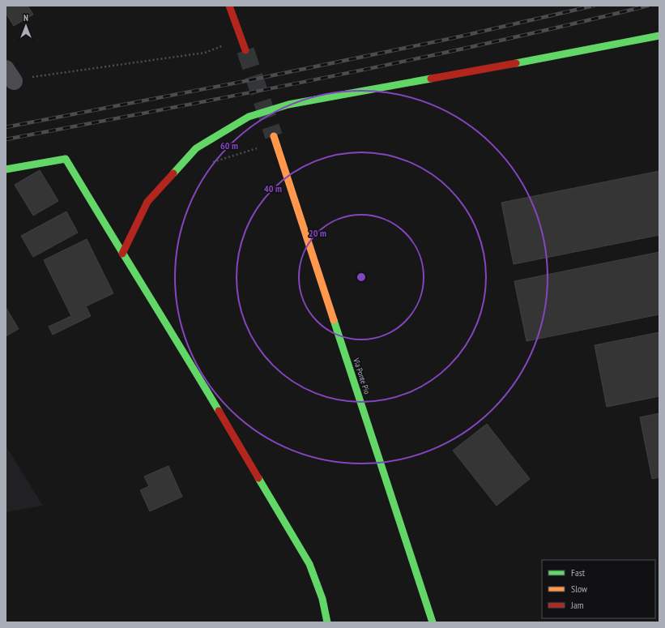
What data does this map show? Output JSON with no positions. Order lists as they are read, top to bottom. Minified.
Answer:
{"streets":{"street":["Via Ponte Pio"]},"legend":["Fast","Slow","Jam"],"north":"top","rings":["60 m","40 m","20 m"]}
